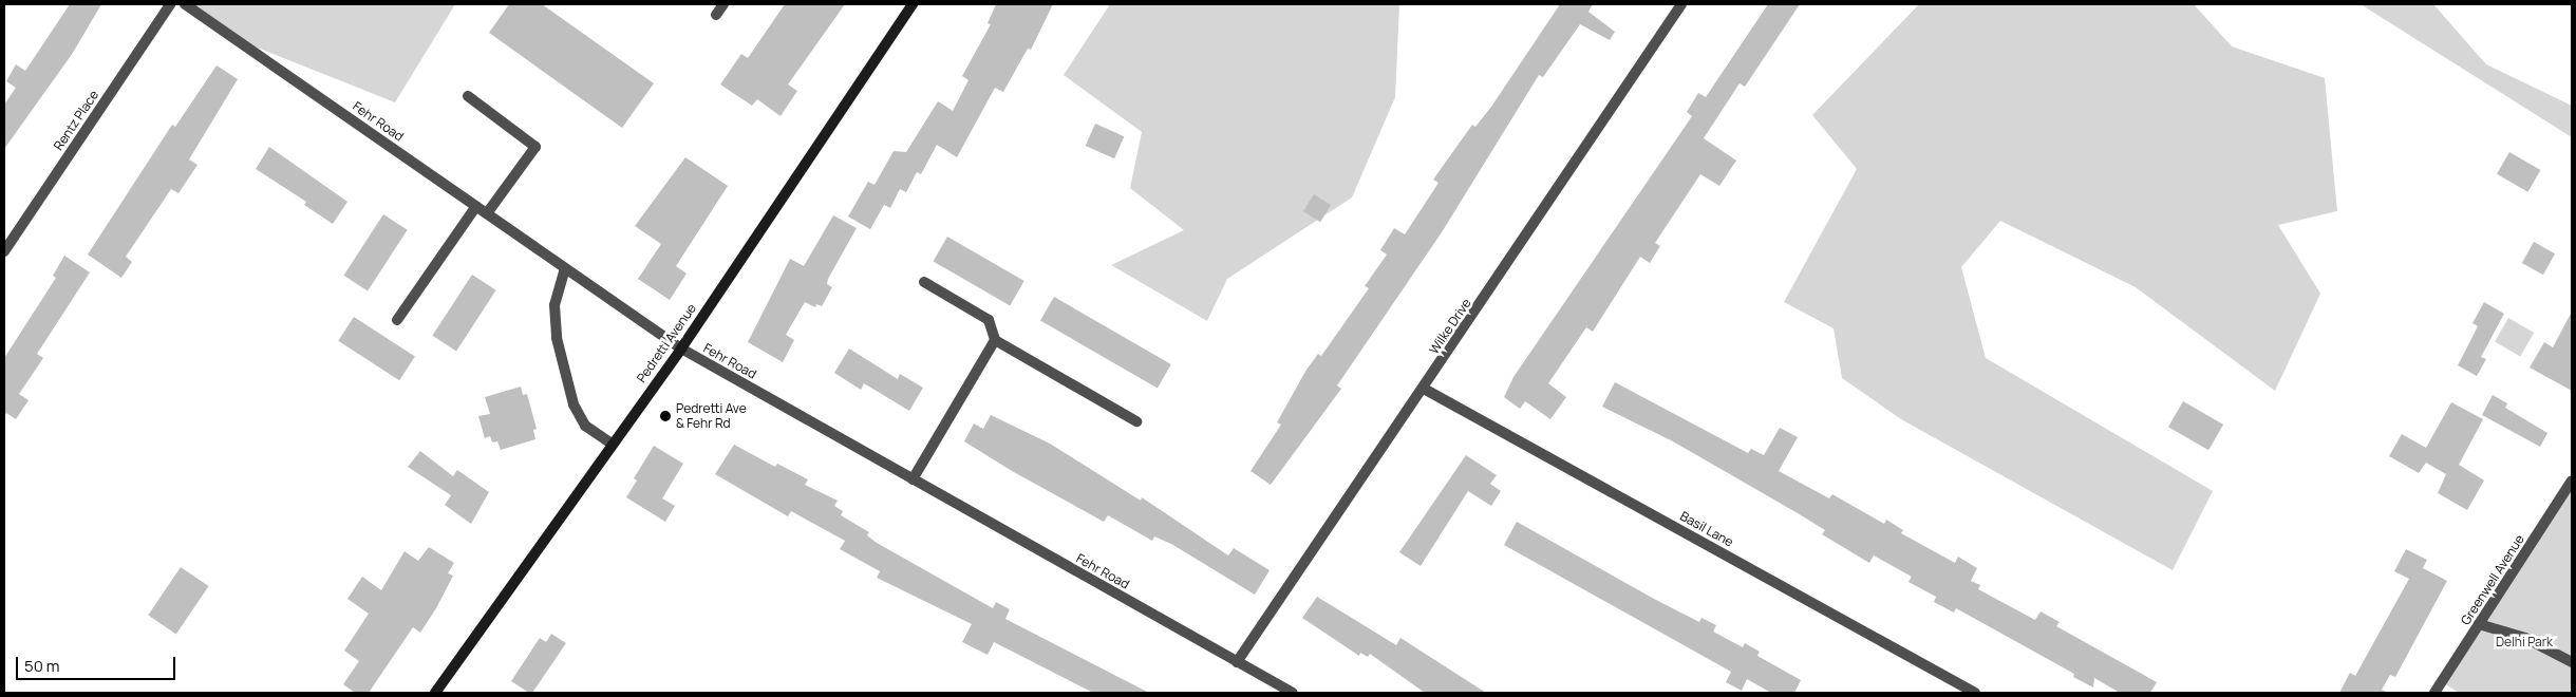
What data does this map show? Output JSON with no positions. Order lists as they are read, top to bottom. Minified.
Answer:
{"streets":{"street":["Rentz Place","Fehr Road","Wilke Drive","Pedretti Avenue","Basil Lane","Greenwell Avenue"]},"crossings":[["Fehr Road","Wilke Drive"],["Fehr Road","Pedretti Avenue"],["Wilke Drive","Basil Lane"]],"parks":["Delhi Park"],"places":["Pedretti Ave & Fehr Rd"],"scale_bar":"50 m"}
